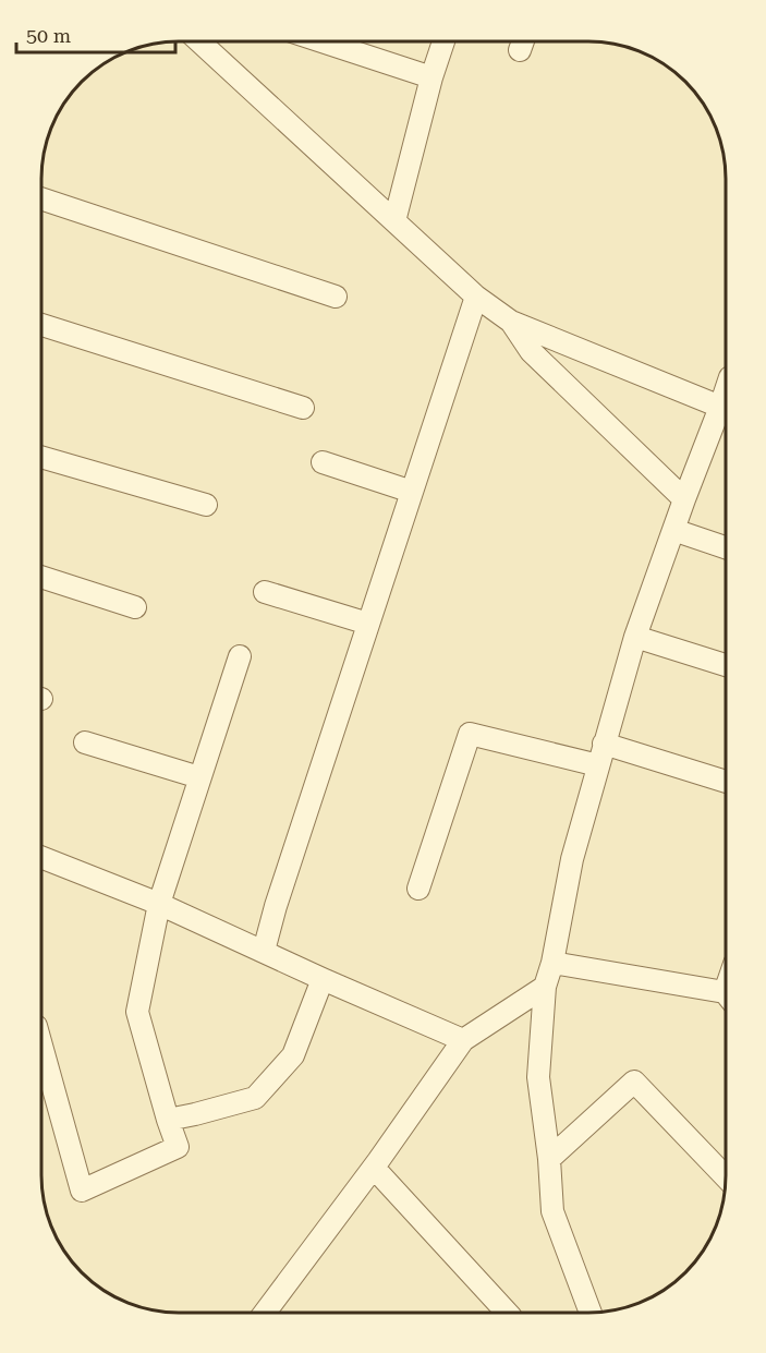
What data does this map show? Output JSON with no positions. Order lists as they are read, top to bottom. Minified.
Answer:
{"scale_bar":"50 m"}
